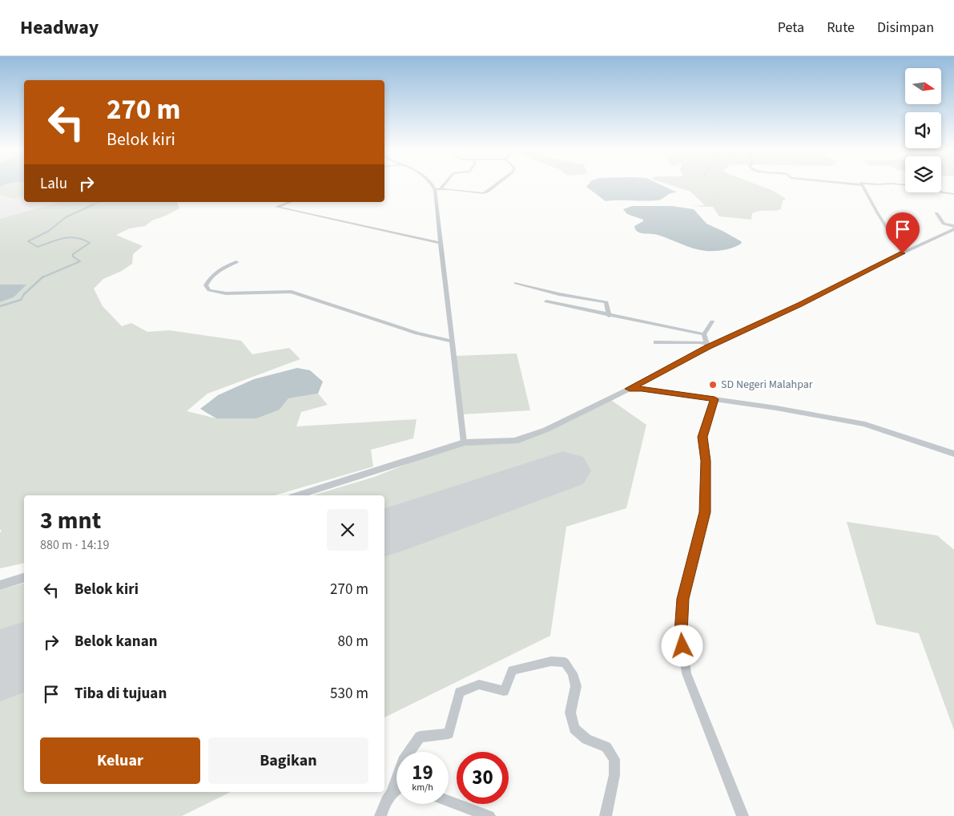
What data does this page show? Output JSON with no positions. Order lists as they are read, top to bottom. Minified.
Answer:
{"places":["SD Negeri Malahpar"],"north":"right","page":{"header":"Headway","nav":["Peta","Rute","Disimpan"],"turn":["270 m","Belok kiri"],"then":"Lalu","heading":["3 mnt","880 m · 14:19"],"list":[{"name":"Belok kiri","value":"270 m"},{"name":"Belok kanan","value":"80 m"},{"name":"Tiba di tujuan","value":"530 m"}],"buttons":["Keluar","Bagikan"],"speed":"19 km/h","limit":"30"}}
